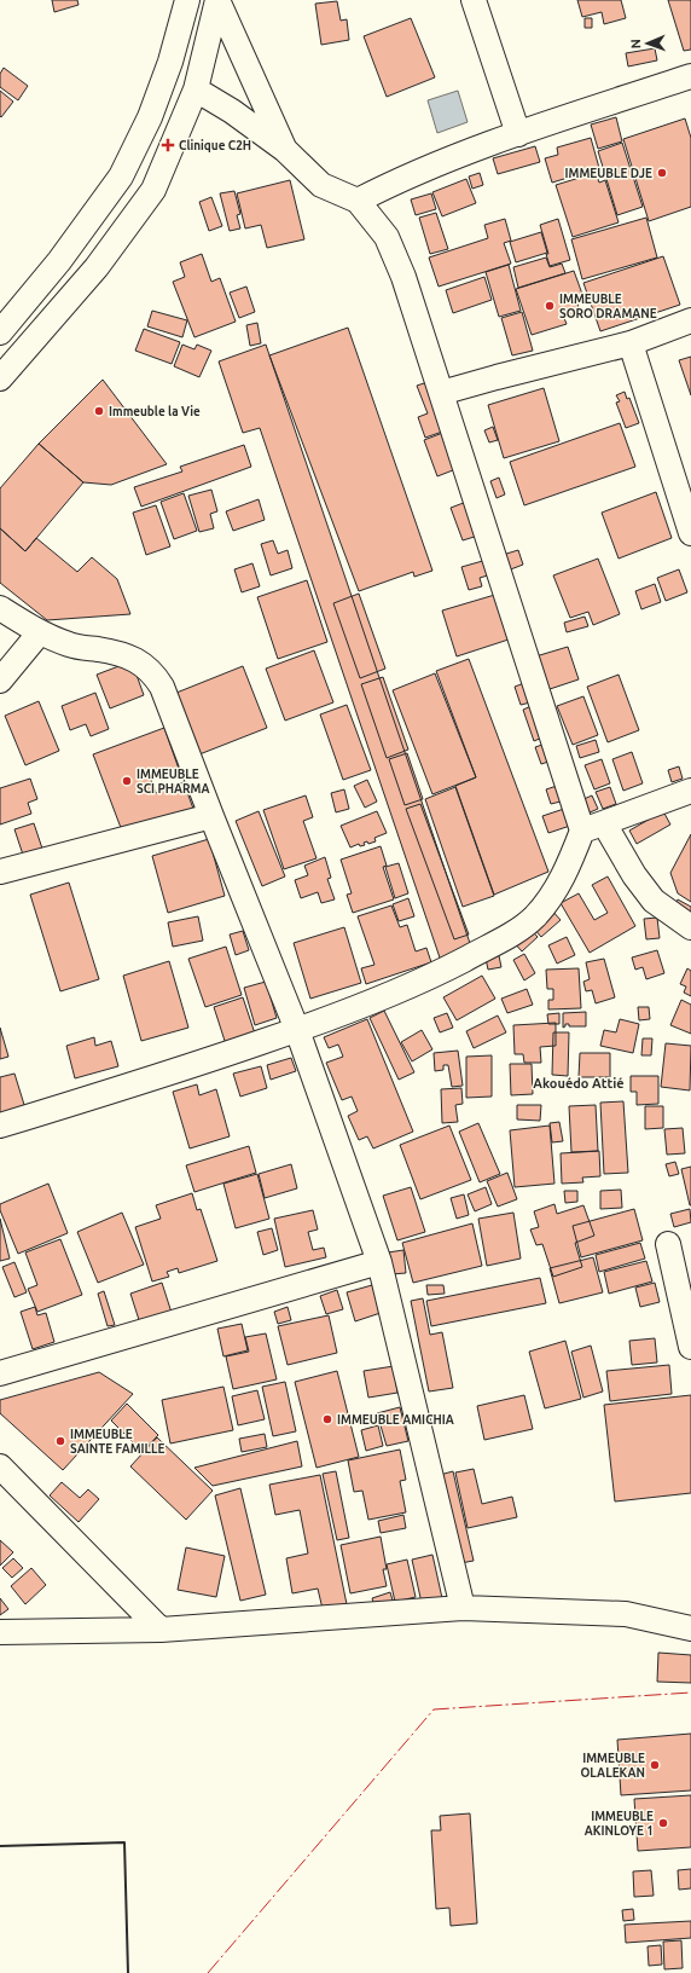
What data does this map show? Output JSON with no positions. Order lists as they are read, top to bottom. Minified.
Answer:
{"districts":["Akouédo Attié"],"places":{"health":["Clinique C2H"],"other":["IMMEUBLE DJE","IMMEUBLE SORO DRAMANE","Immeuble la Vie","IMMEUBLE SCI PHARMA","IMMEUBLE AMICHIA","IMMEUBLE SAINTE FAMILLE","IMMEUBLE OLALEKAN","IMMEUBLE AKINLOYE 1"]},"north":"left"}
